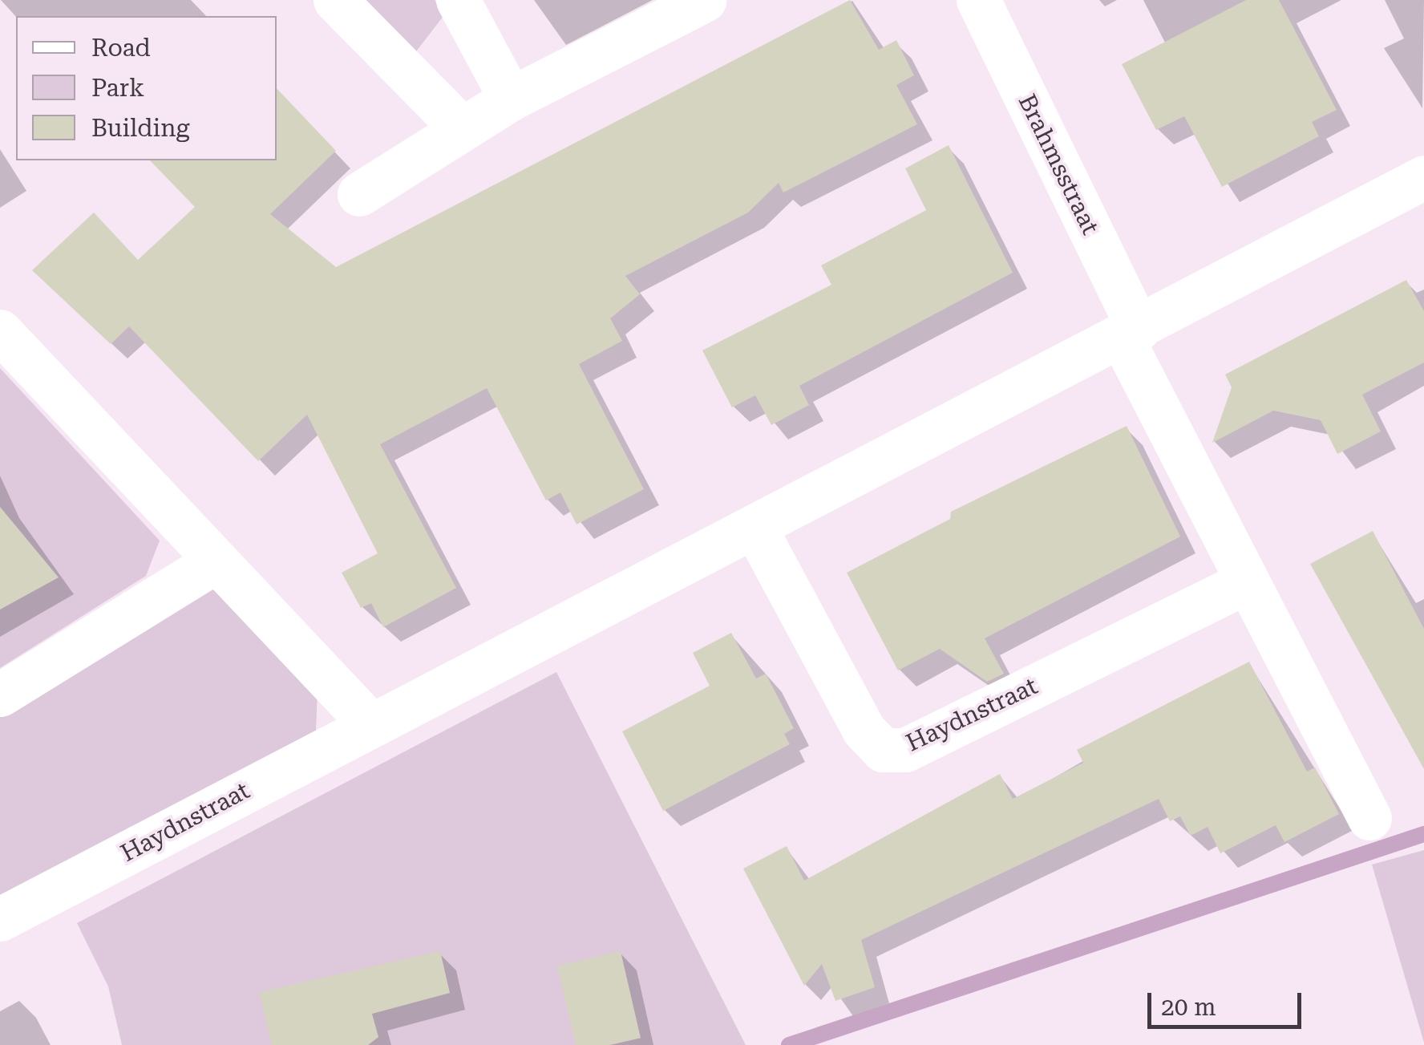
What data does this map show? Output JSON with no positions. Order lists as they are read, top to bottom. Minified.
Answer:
{"streets":{"street":["Brahmsstraat","Haydnstraat"]},"crossings":[["Brahmsstraat","Haydnstraat"]],"legend":["Road","Park","Building"],"scale_bar":"20 m"}
